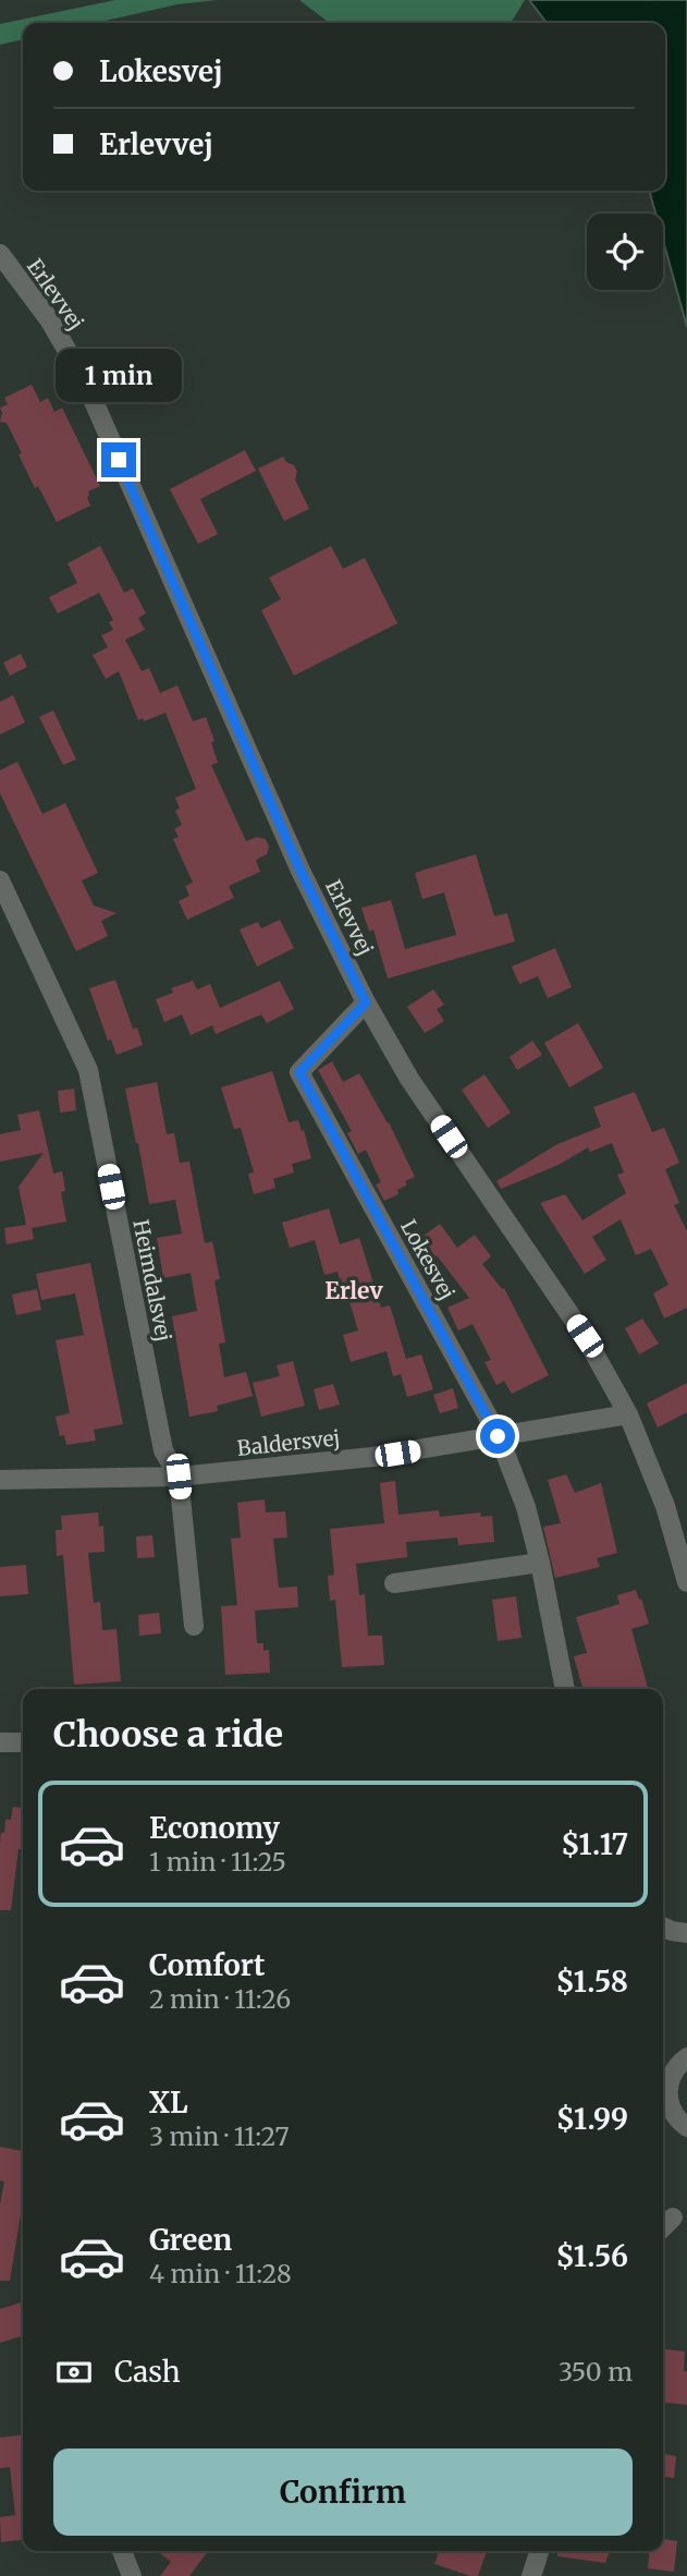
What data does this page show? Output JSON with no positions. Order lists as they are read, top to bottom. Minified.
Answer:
{"streets":{"street":["Erlevvej","Lokesvej","Heimdalsvej","Baldersvej"]},"crossings":[["Erlevvej","Lokesvej"],["Erlevvej","Baldersvej"],["Lokesvej","Baldersvej"],["Heimdalsvej","Baldersvej"]],"districts":["Erlev"],"page":{"banner":["Lokesvej","Erlevvej"],"bubble":"1 min","heading":"Choose a ride","list":[{"name":"Economy","note":"1 min · 11:25","value":"$1.17"},{"name":"Comfort","note":"2 min · 11:26","value":"$1.58"},{"name":"XL","note":"3 min · 11:27","value":"$1.99"},{"name":"Green","note":"4 min · 11:28","value":"$1.56"}],"pay":["Cash","350 m"],"buttons":"Confirm"}}
